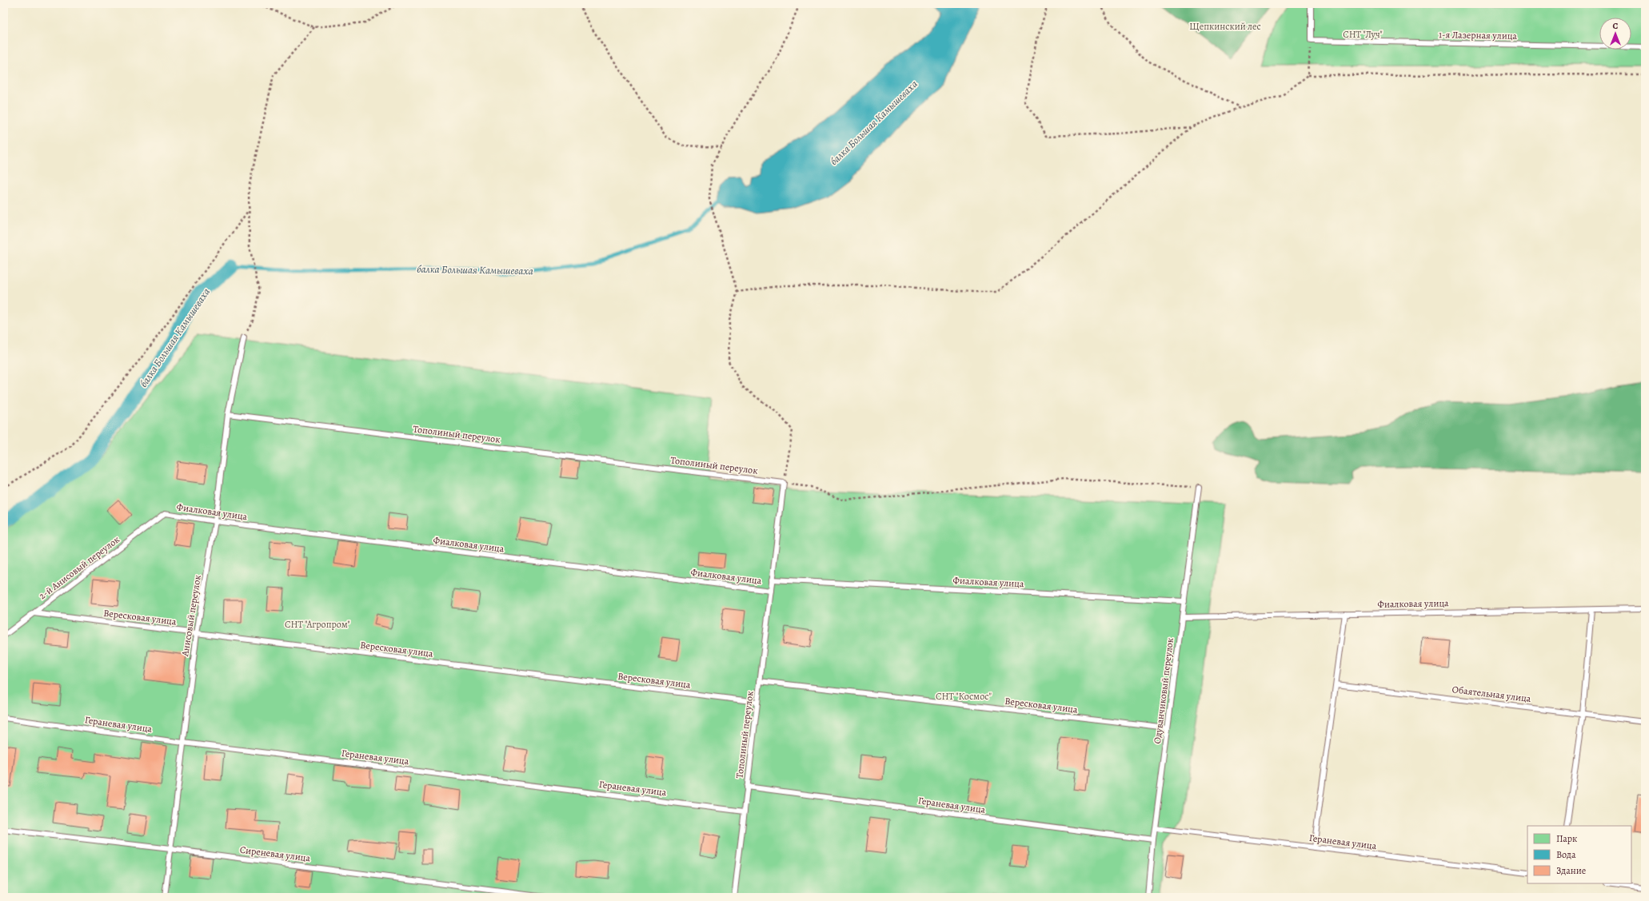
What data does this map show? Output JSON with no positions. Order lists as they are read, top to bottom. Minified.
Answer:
{"streets":{"lane":["1-я Лазерная улица","Тополиный переулок","Фиалковая улица","2-й Анисовый переулок","Анисовый переулок","Вересковая улица","Одуванчиковый переулок","Обаятельная улица","Гераневая улица","Сиреневая улица"]},"crossings":[["Тополиный переулок","Фиалковая улица"],["Тополиный переулок","Анисовый переулок"],["Тополиный переулок","Вересковая улица"],["Тополиный переулок","Гераневая улица"],["Фиалковая улица","2-й Анисовый переулок"],["Фиалковая улица","Анисовый переулок"],["Фиалковая улица","Одуванчиковый переулок"],["2-й Анисовый переулок","Вересковая улица"],["Анисовый переулок","Вересковая улица"],["Анисовый переулок","Гераневая улица"],["Анисовый переулок","Сиреневая улица"],["Вересковая улица","Одуванчиковый переулок"],["Одуванчиковый переулок","Гераневая улица"]],"water":["балка Большая Камышеваха"],"parks":["Щепкинский лес","СНТ \"Луч\"","СНТ \"Агропром\"","СНТ \"Космос\""],"legend":["Парк","Вода","Здание"],"north":"top"}
